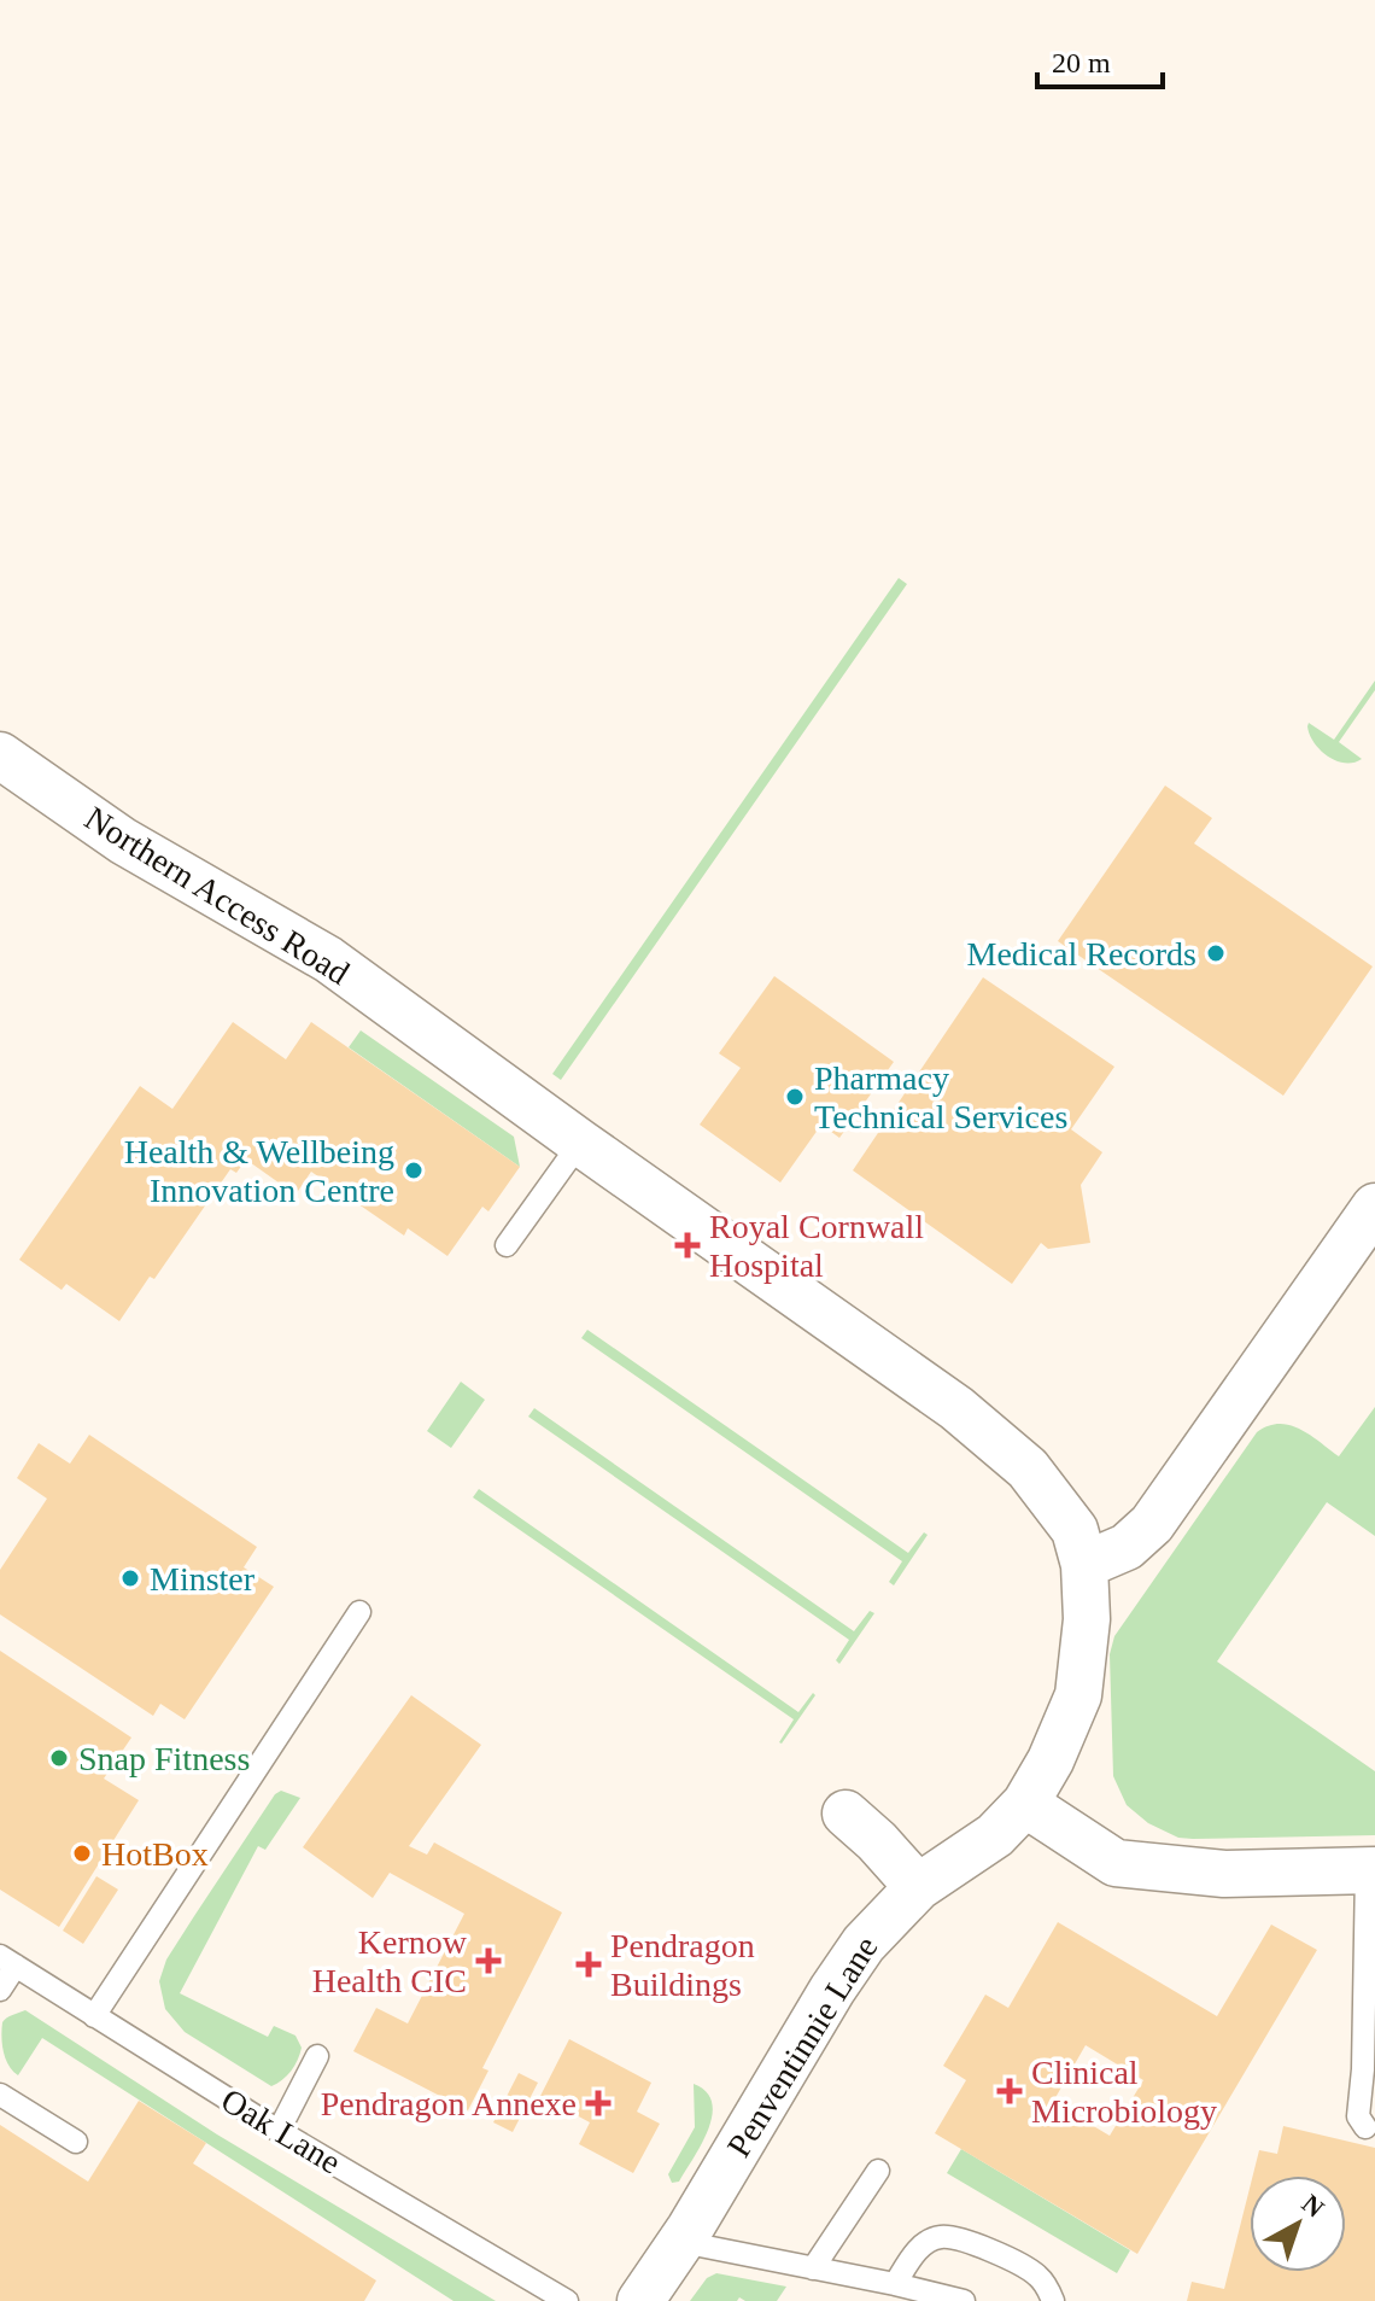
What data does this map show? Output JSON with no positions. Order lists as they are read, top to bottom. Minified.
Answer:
{"streets":{"street":["Northern Access Road","Penventinnie Lane"],"lane":["Oak Lane"]},"crossings":[["Northern Access Road","Penventinnie Lane"]],"places":{"other":["Medical Records","Pharmacy Technical Services","Health & Wellbeing Innovation Centre","Minster","Snap Fitness","HotBox"],"health":["Royal Cornwall Hospital","Kernow Health CIC","Pendragon Buildings","Clinical Microbiology","Pendragon Annexe"]},"scale_bar":"20 m","north":"top right"}
